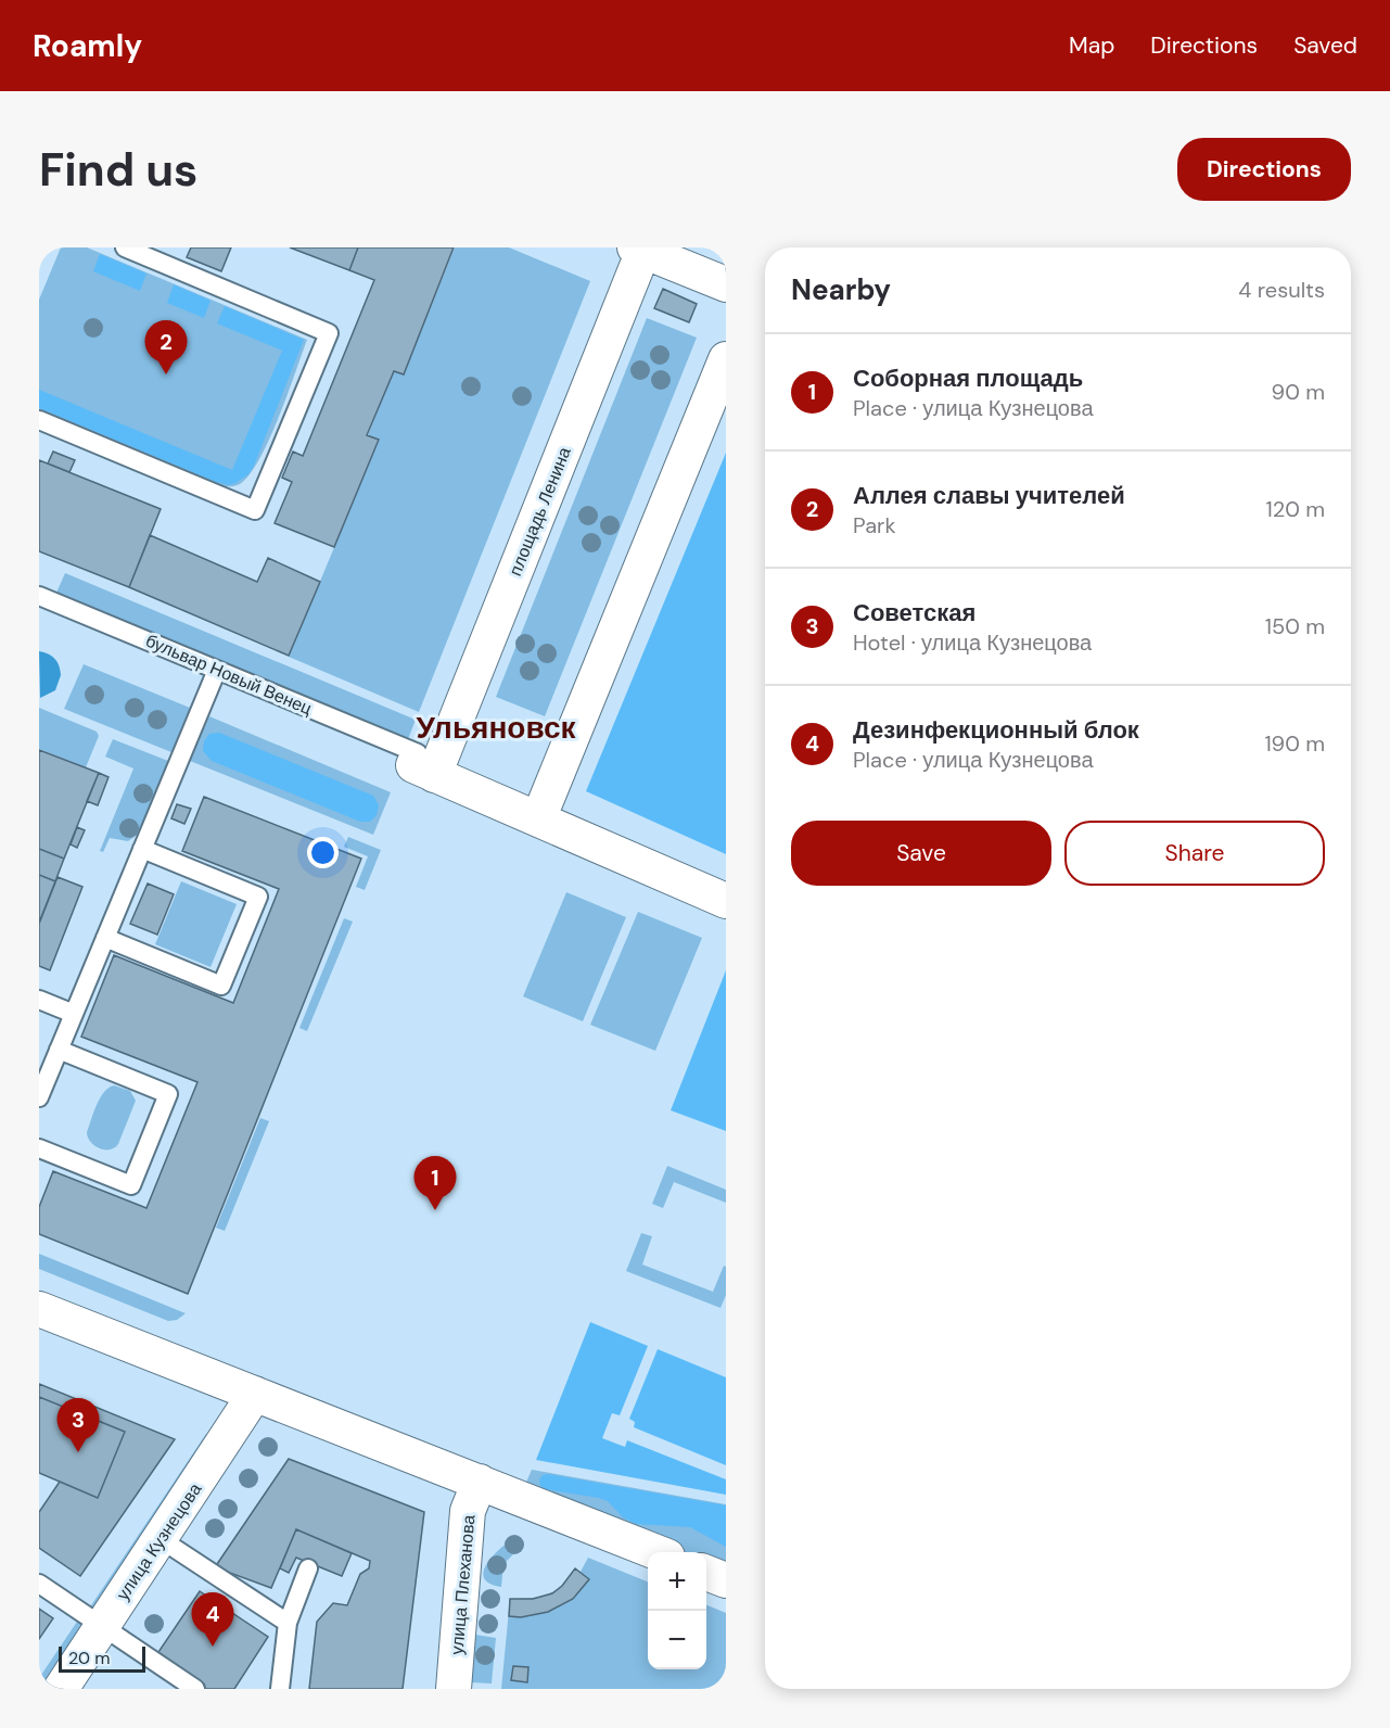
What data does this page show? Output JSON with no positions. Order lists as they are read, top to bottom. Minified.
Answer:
{"streets":{"street":["площадь Ленина","бульвар Новый Венец","улица Кузнецова","улица Плеханова"]},"crossings":[["площадь Ленина","бульвар Новый Венец"]],"districts":["Ульяновск"],"scale_bar":"20 m","page":{"header":"Roamly","nav":["Map","Directions","Saved"],"buttons":["Directions",["Save","Share"]],"title":"Find us","heading":["Nearby","4 results"],"pins":["2","1","3","4"],"list":[{"mark":"1","name":"Соборная площадь","note":"Place · улица Кузнецова","value":"90 m"},{"mark":"2","name":"Аллея славы учителей","note":"Park","value":"120 m"},{"mark":"3","name":"Советская","note":"Hotel · улица Кузнецова","value":"150 m"},{"mark":"4","name":"Дезинфекционный блок","note":"Place · улица Кузнецова","value":"190 m"}],"map_buttons":["+","−"],"scale":"20 m"}}
